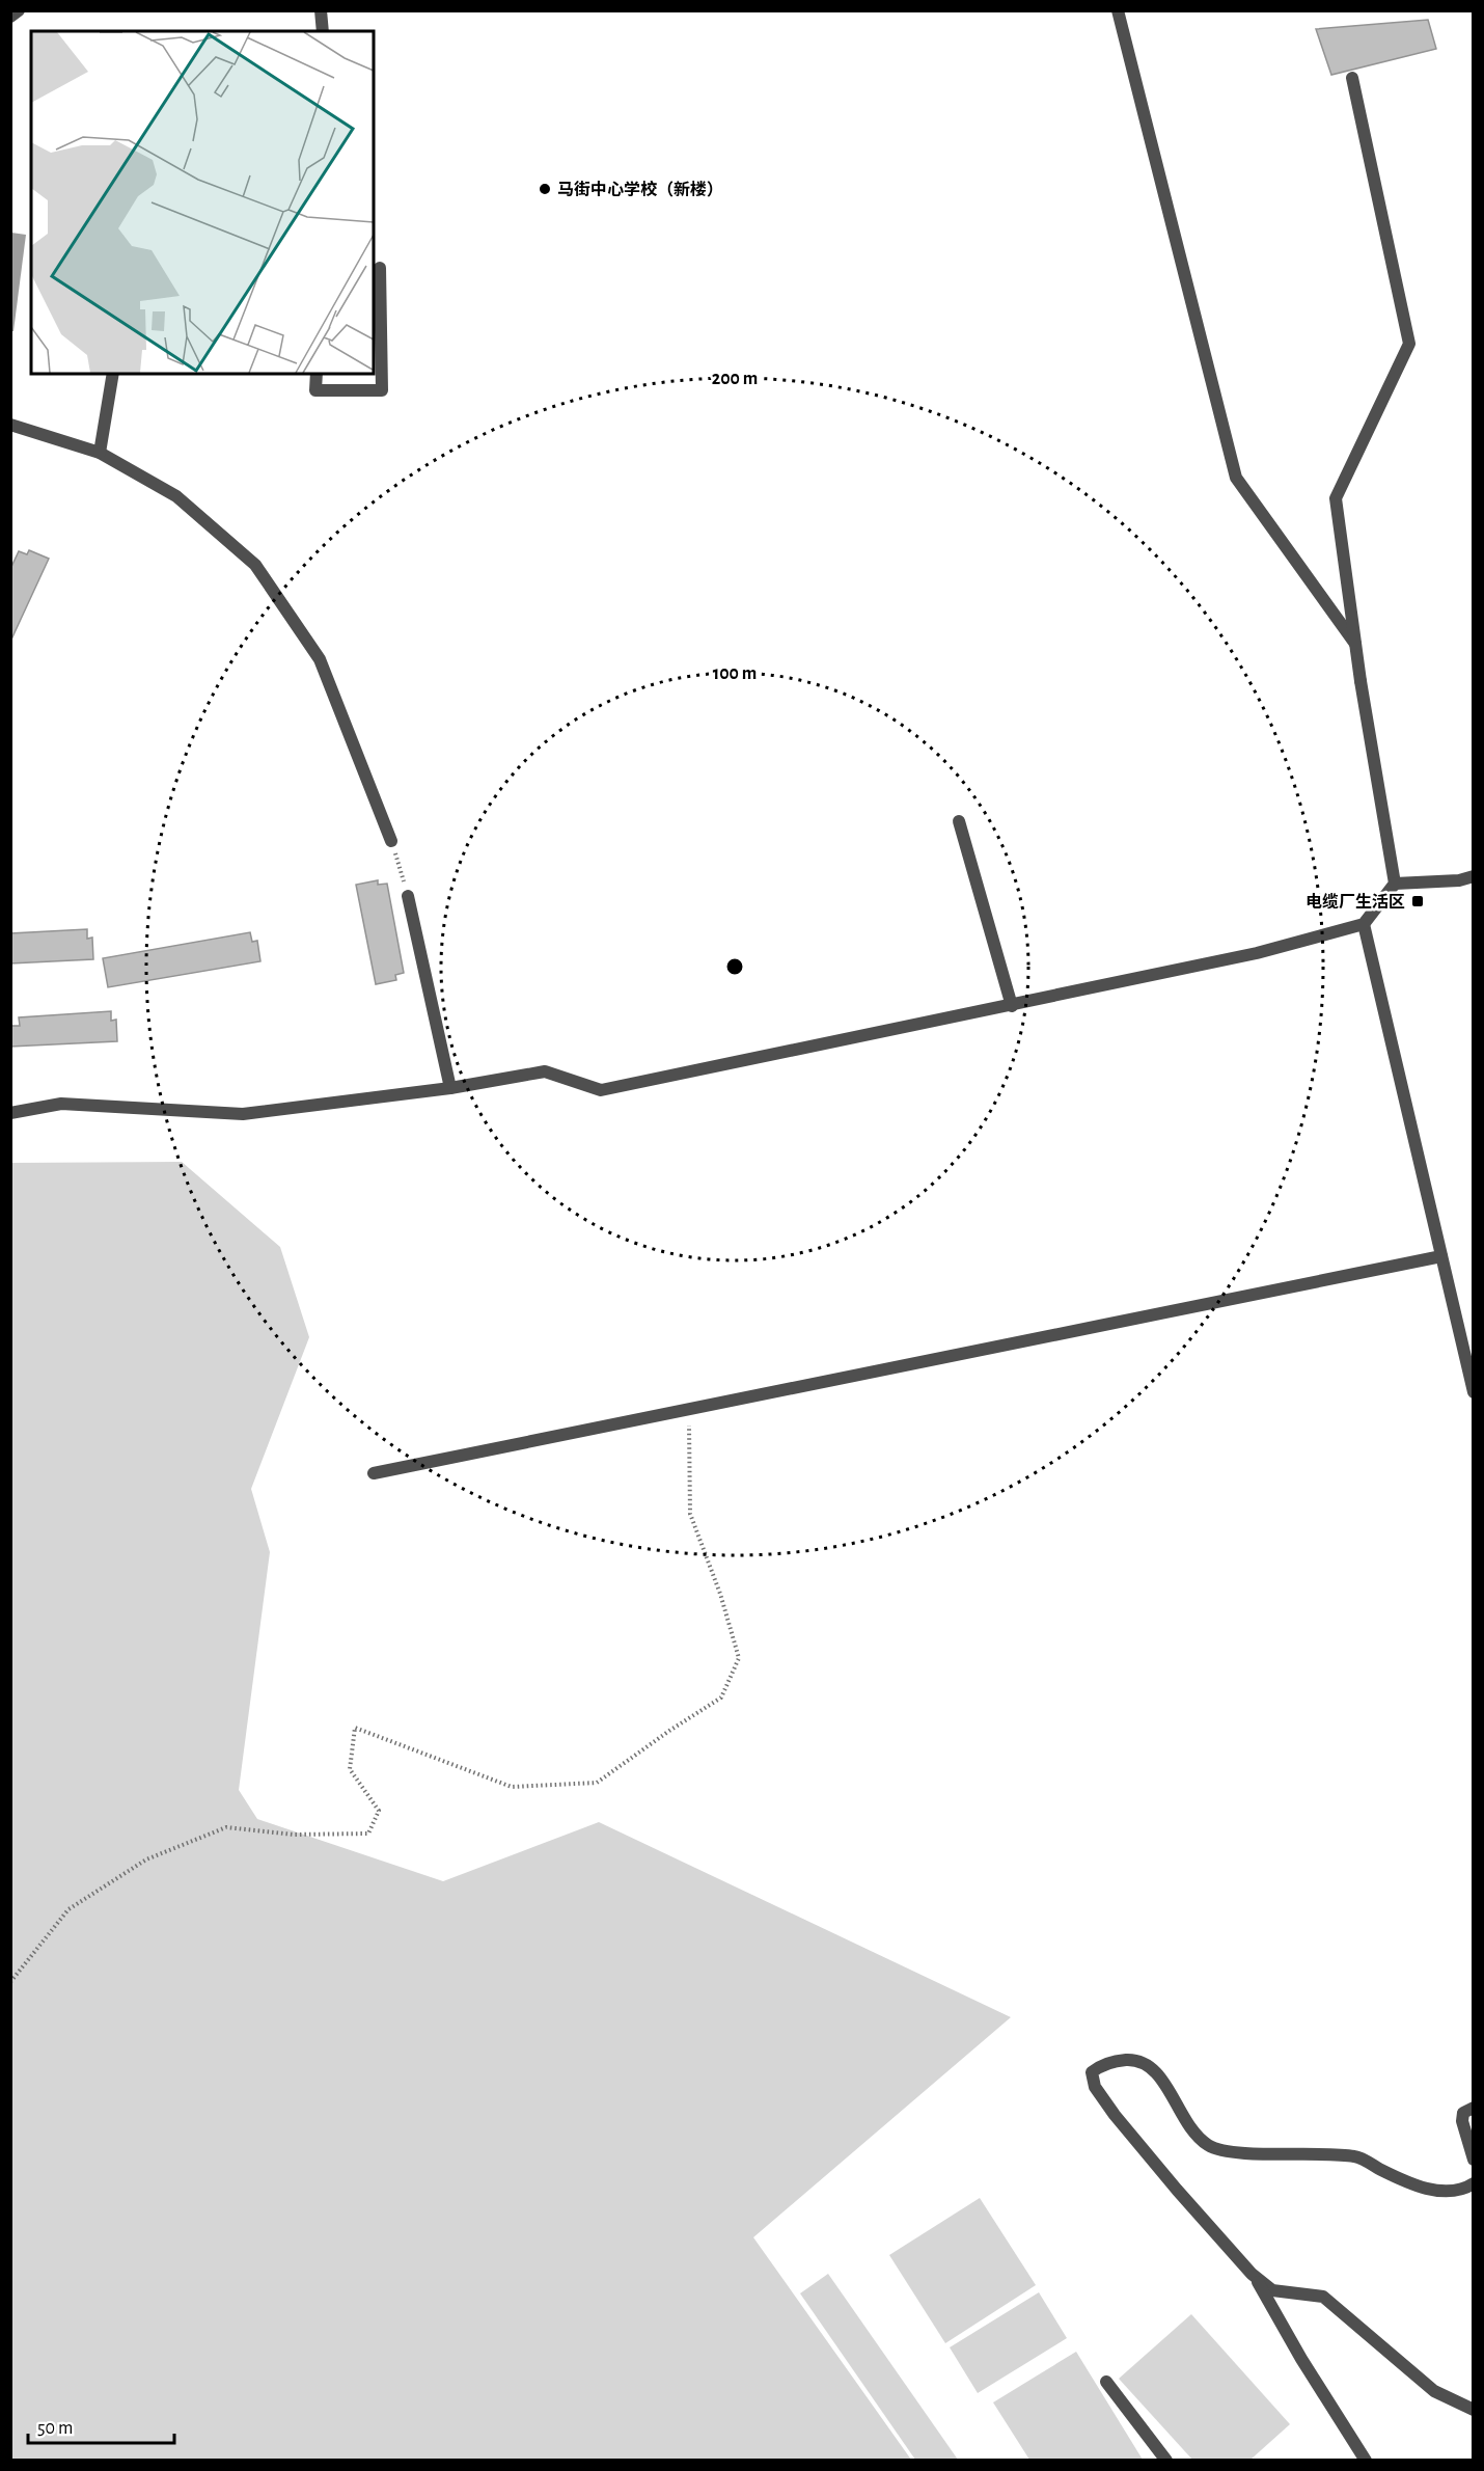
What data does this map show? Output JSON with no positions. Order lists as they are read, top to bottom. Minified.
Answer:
{"places":{"other":["马街中心学校（新楼）"],"transit":["电缆厂生活区"]},"scale_bar":"50 m","rings":["200 m","100 m"]}
